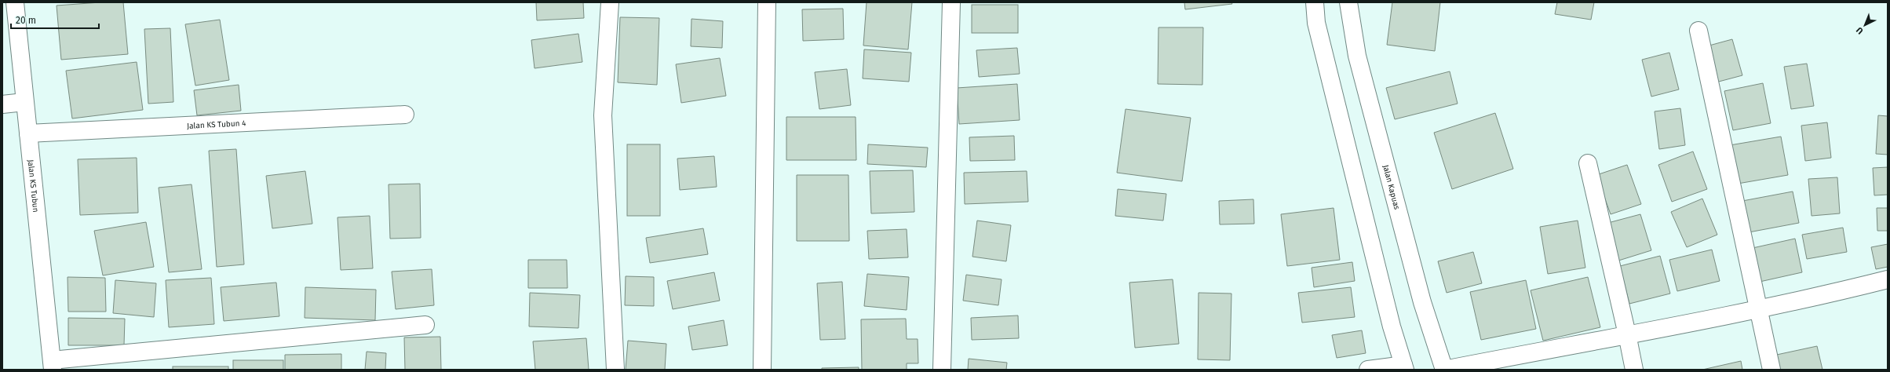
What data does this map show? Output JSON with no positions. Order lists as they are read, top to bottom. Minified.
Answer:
{"streets":{"street":["Jalan KS Tubun 4","Jalan KS Tubun","Jalan Kapuas"]},"crossings":[["Jalan KS Tubun 4","Jalan KS Tubun"]],"scale_bar":"20 m","north":"bottom left"}
